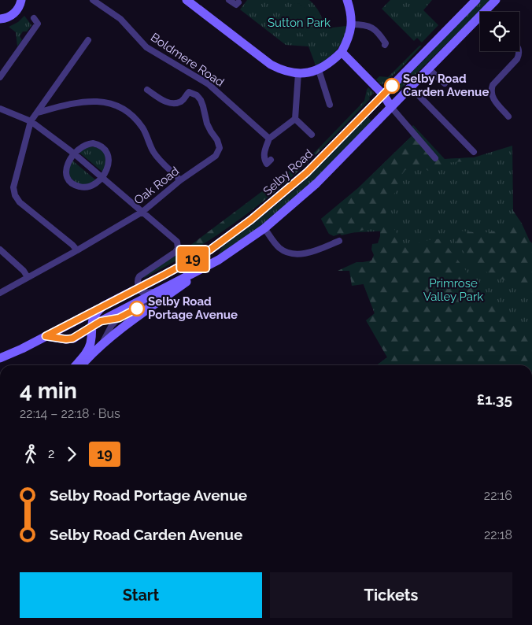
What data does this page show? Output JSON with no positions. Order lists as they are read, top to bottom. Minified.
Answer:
{"streets":{"main road":["Selby Road"],"street":["Boldmere Road","Oak Road"]},"parks":["Sutton Park","Primrose Valley Park"],"places":["Selby Road Carden Avenue","Selby Road Portage Avenue"],"lines":["bus line 19"],"page":{"on_map":"19","heading":["4 min","22:14 – 22:18 · Bus","£1.35"],"legs":["2","19"],"list":[{"name":"Selby Road Portage Avenue","value":"22:16"},{"name":"Selby Road Carden Avenue","value":"22:18"}],"buttons":["Start","Tickets"]}}
